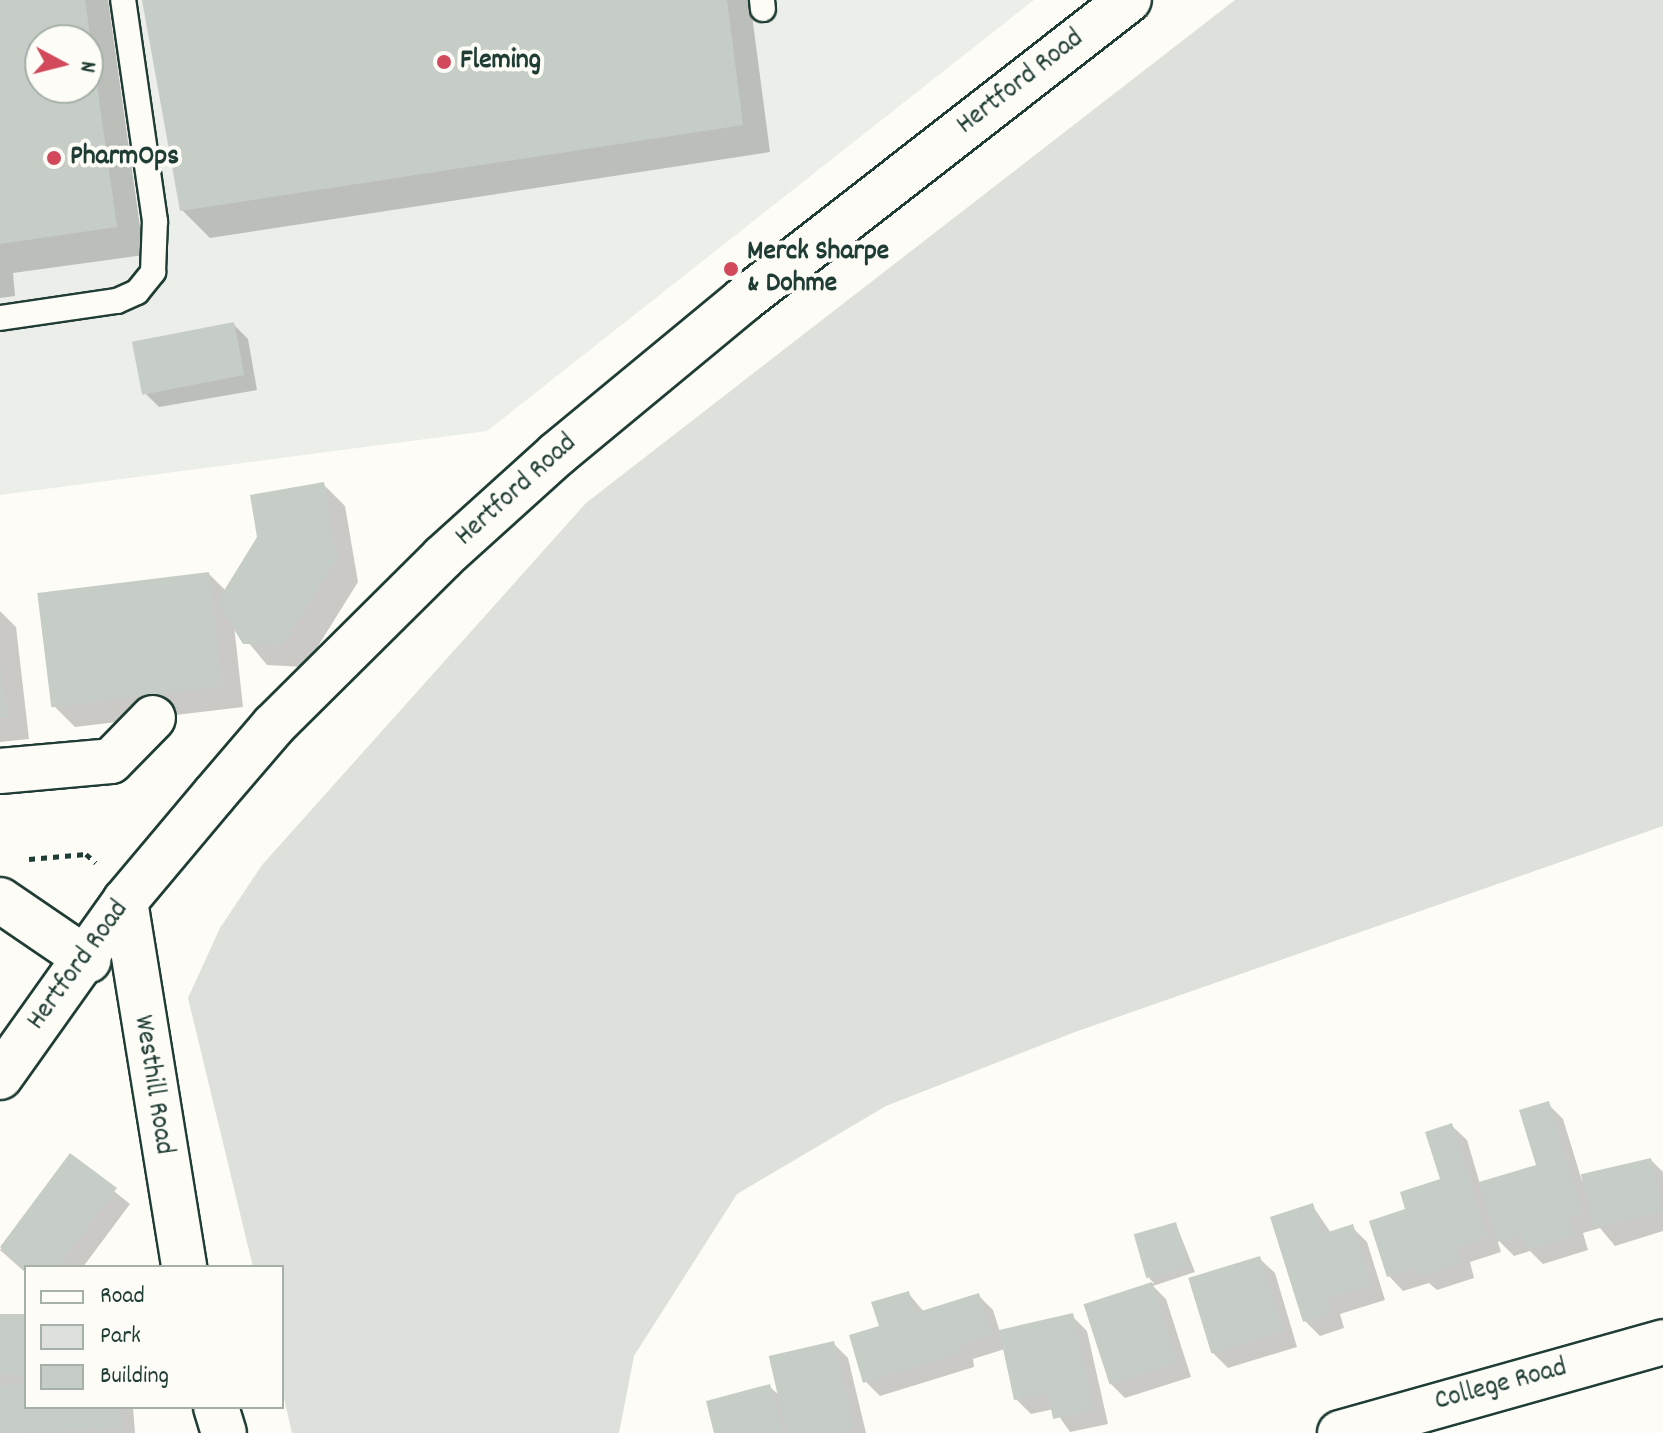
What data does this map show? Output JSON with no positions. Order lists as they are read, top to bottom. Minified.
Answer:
{"streets":{"main road":["Hertford Road","Westhill Road","College Road"]},"crossings":[["Hertford Road","Westhill Road"]],"places":["Fleming","PharmOps","Merck Sharpe & Dohme"],"legend":["Road","Park","Building"],"north":"right"}
